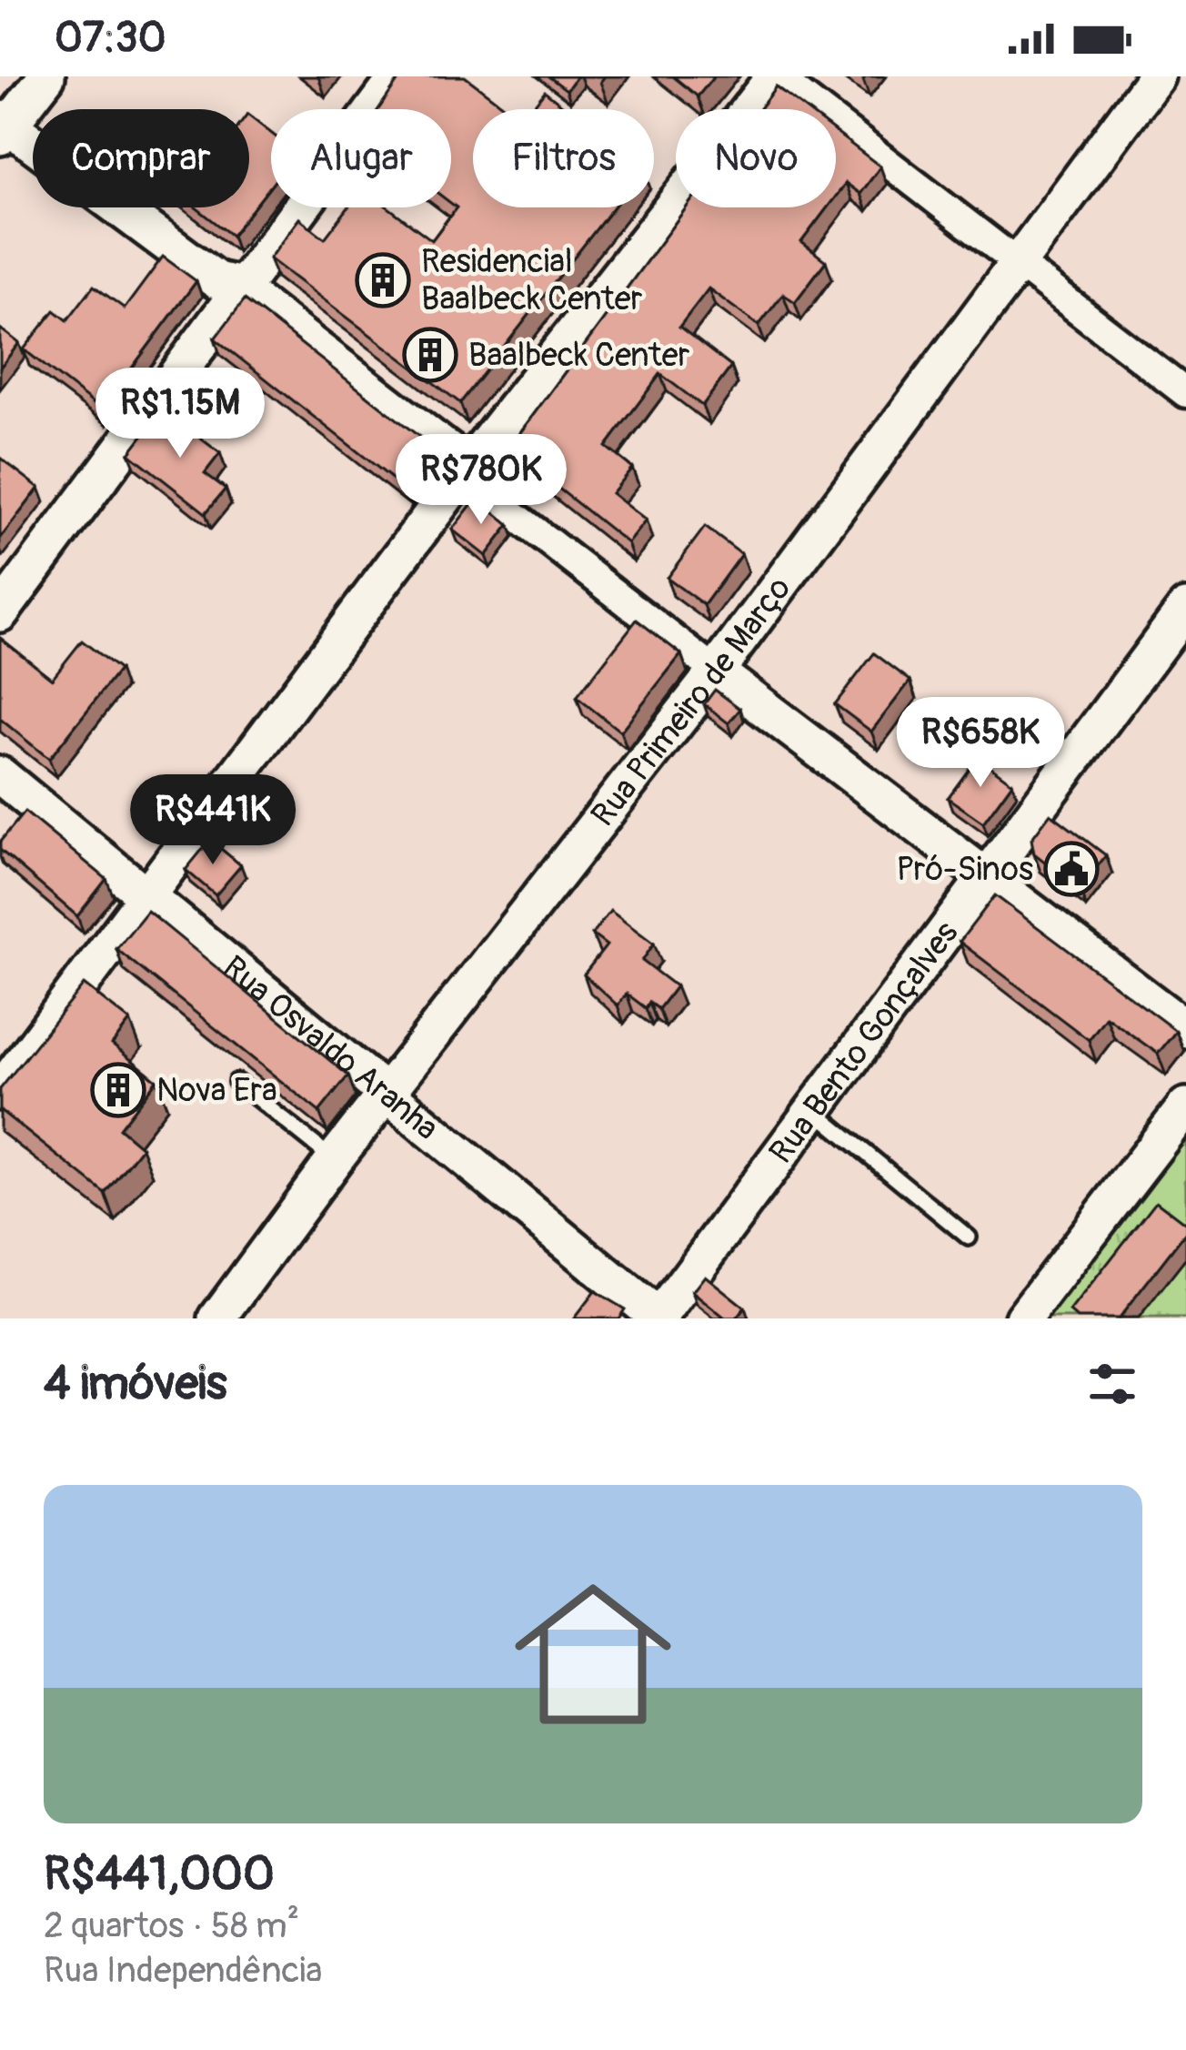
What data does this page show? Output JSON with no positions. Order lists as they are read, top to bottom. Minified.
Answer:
{"streets":{"street":["Rua Primeiro de Março","Rua Bento Gonçalves","Rua Osvaldo Aranha"]},"crossings":[["Rua Primeiro de Março","Rua Osvaldo Aranha"],["Rua Bento Gonçalves","Rua Osvaldo Aranha"]],"places":{"building":["Residencial Baalbeck Center","Baalbeck Center","Nova Era"],"public building":["Pró-Sinos"]},"page":{"status":"07:30","chip":["Comprar","Alugar","Filtros","Novo"],"price":["R$1.15M","R$780K","R$658K","R$441K"],"heading":"4 imóveis","list":[{"name":"R$441,000","note":"2 quartos · 58 m² · Rua Independência"}]}}
